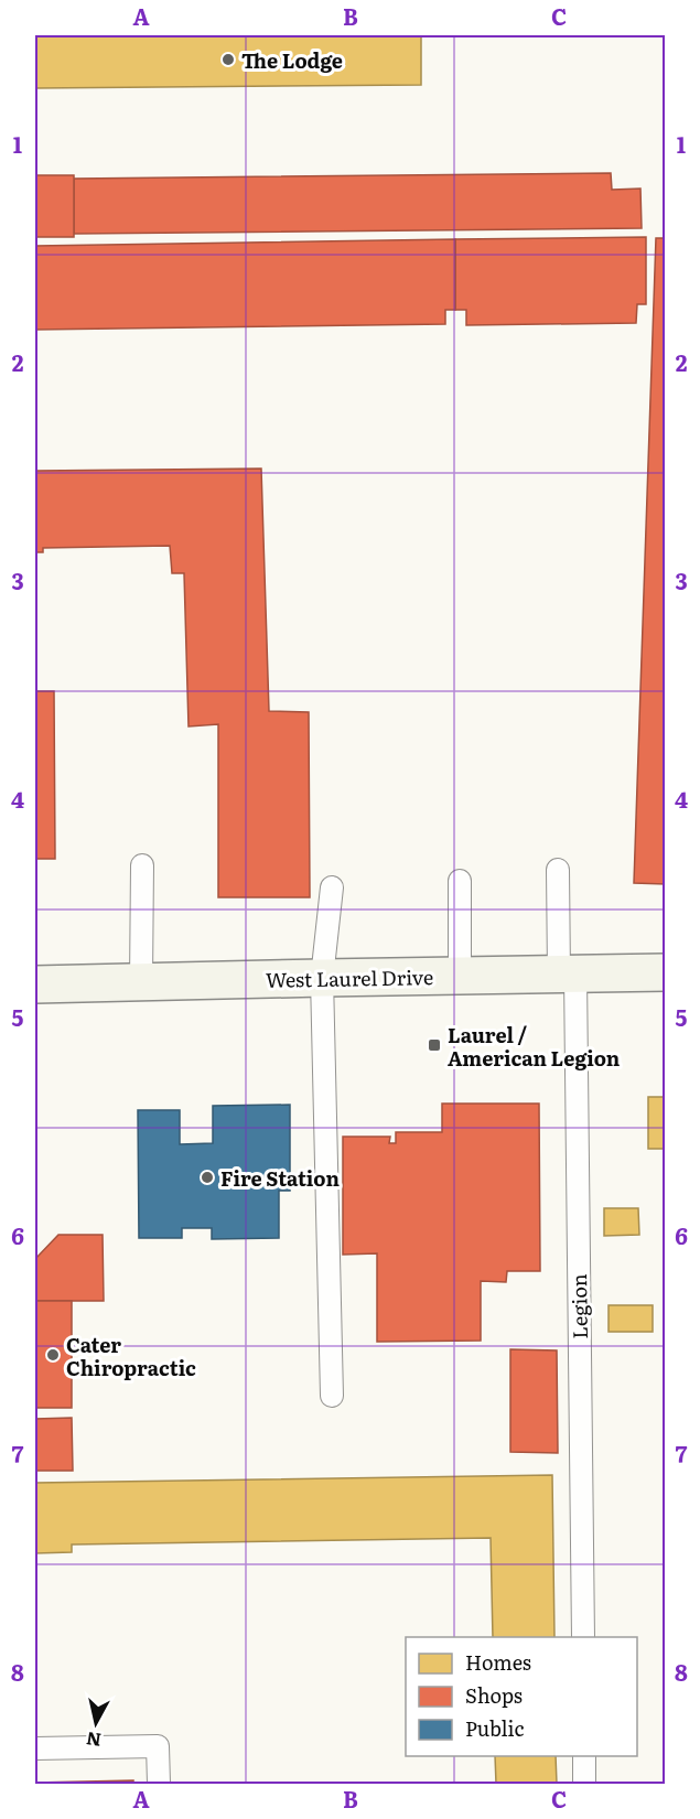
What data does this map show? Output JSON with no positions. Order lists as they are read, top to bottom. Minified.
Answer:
{"streets":{"main road":["West Laurel Drive"],"lane":["Legion"]},"crossings":[["West Laurel Drive","Legion"]],"places":{"other":["The Lodge","Fire Station","Cater Chiropractic"],"transit":["Laurel / American Legion"]},"legend":["Homes","Shops","Public"],"north":"bottom","grid":{"columns":["A","B","C"],"rows":["1","2","3","4","5","6","7","8"]}}
